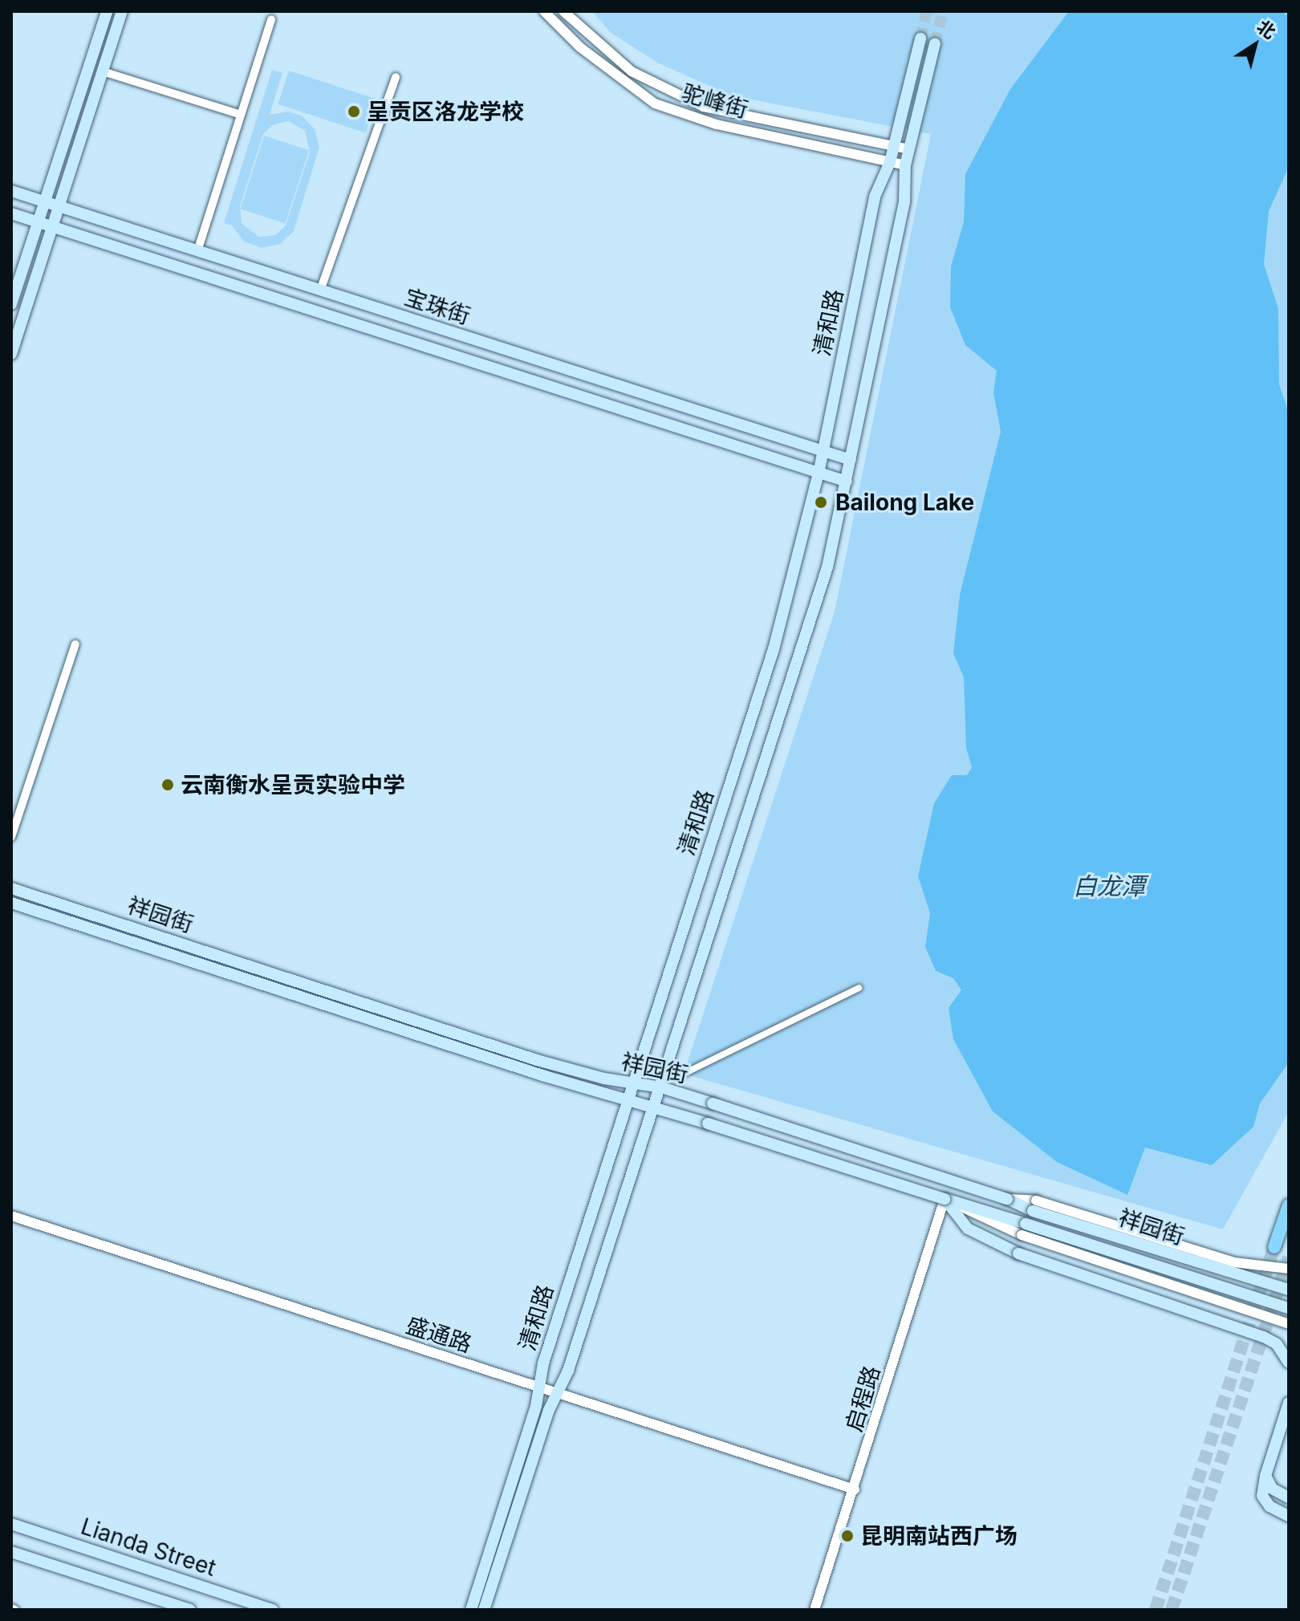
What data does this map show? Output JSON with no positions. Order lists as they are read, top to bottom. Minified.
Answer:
{"streets":{"main road":["宝珠街","清和路","祥园街","Lianda Street"],"street":["驼峰街","盛通路","启程路"]},"crossings":[["驼峰街","清和路"],["宝珠街","清和路"],["清和路","祥园街"],["清和路","盛通路"],["祥园街","启程路"],["盛通路","启程路"]],"water":["白龙潭"],"places":["呈贡区洛龙学校","Bailong Lake","云南衡水呈贡实验中学","昆明南站西广场"],"north":"top right"}
